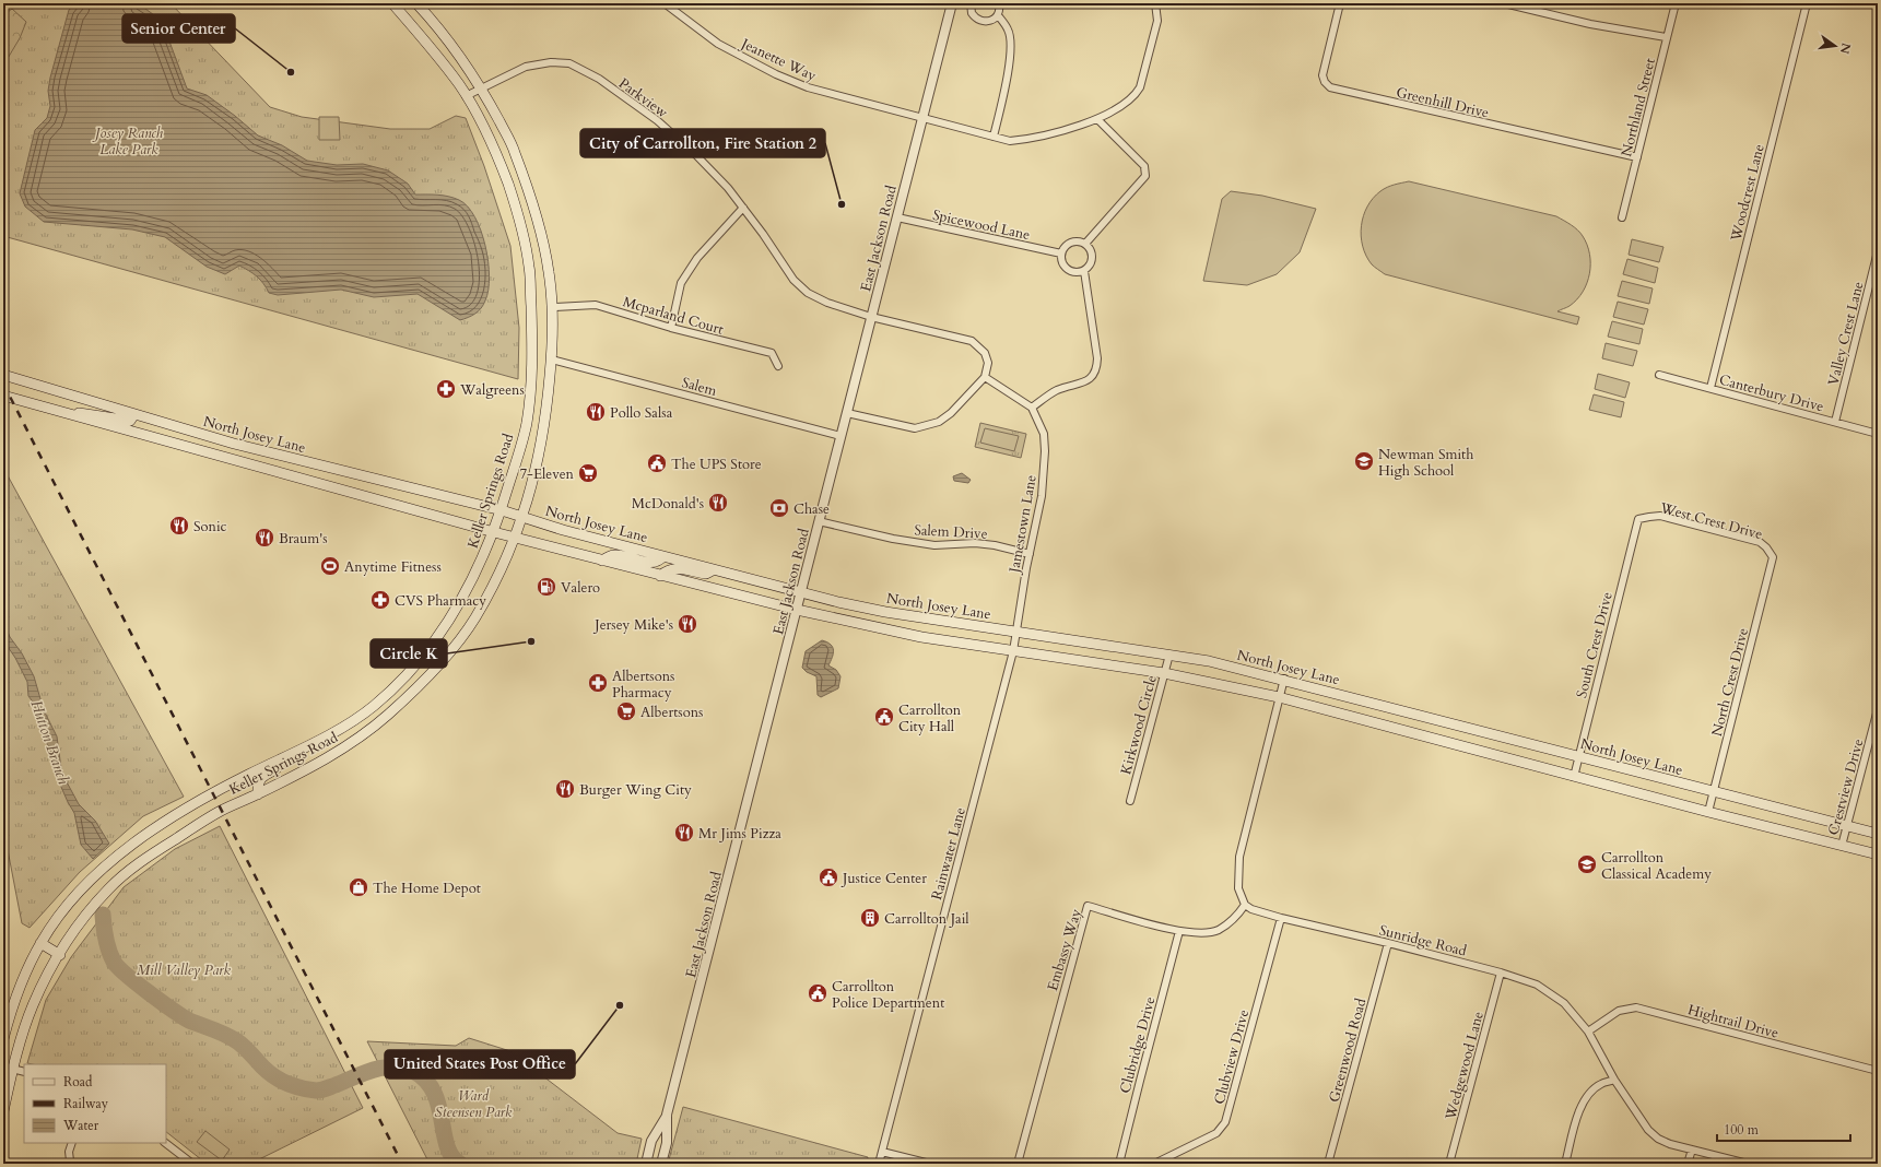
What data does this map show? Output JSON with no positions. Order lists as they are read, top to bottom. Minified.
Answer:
{"streets":{"main road":["North Josey Lane","Keller Springs Road"],"street":["Jeanette Way","Parkview","Greenhill Drive","Northland Street","Woodcrest Lane","Spicewood Lane","East Jackson Road","Mcparland Court","Valley Crest Lane","Salem","Canterbury Drive","West Crest Drive","Jamestown Lane","Salem Drive","South Crest Drive","North Crest Drive","Kirkwood Circle","Crestview Drive","Rainwater Lane","Sunridge Road","Embassy Way","Hightrail Drive","Clubridge Drive","Greenwood Road","Clubview Drive","Wedgewood Lane"]},"crossings":[["Jeanette Way","East Jackson Road"],["Parkview","East Jackson Road"],["Parkview","Keller Springs Road"],["Greenhill Drive","Northland Street"],["Woodcrest Lane","Canterbury Drive"],["Spicewood Lane","East Jackson Road"],["East Jackson Road","Salem"],["East Jackson Road","North Josey Lane"],["East Jackson Road","Salem Drive"],["Mcparland Court","Keller Springs Road"],["Valley Crest Lane","Canterbury Drive"],["Salem","Keller Springs Road"],["North Josey Lane","Keller Springs Road"],["North Josey Lane","Jamestown Lane"],["North Josey Lane","South Crest Drive"],["North Josey Lane","North Crest Drive"],["North Josey Lane","Kirkwood Circle"],["North Josey Lane","Crestview Drive"],["West Crest Drive","South Crest Drive"],["West Crest Drive","North Crest Drive"],["Jamestown Lane","Salem Drive"],["Jamestown Lane","Rainwater Lane"],["Sunridge Road","Embassy Way"],["Sunridge Road","Hightrail Drive"],["Sunridge Road","Greenwood Road"],["Sunridge Road","Clubview Drive"],["Sunridge Road","Wedgewood Lane"],["Embassy Way","Clubridge Drive"]],"water":["Hutton Branch"],"parks":["Josey Ranch Lake Park","Mill Valley Park","Ward Steensen Park"],"places":{"other":["Senior Center","City of Carrollton, Fire Station 2","Circle K","United States Post Office"],"pharmacy":["Walgreens","CVS Pharmacy","Albertsons Pharmacy"],"restaurant":["Pollo Salsa","McDonald's","Sonic","Braum's","Jersey Mike's","Burger Wing City","Mr Jims Pizza"],"school or university":["Newman Smith High School","Carrollton Classical Academy"],"public building":["The UPS Store","Carrollton City Hall","Justice Center","Carrollton Police Department"],"supermarket":["7-Eleven","Albertsons"],"bank":["Chase"],"sports":["Anytime Fitness"],"fuel station":["Valero"],"shop":["The Home Depot"],"building":["Carrollton Jail"]},"legend":["Road","Railway","Water"],"scale_bar":"100 m","north":"right"}
